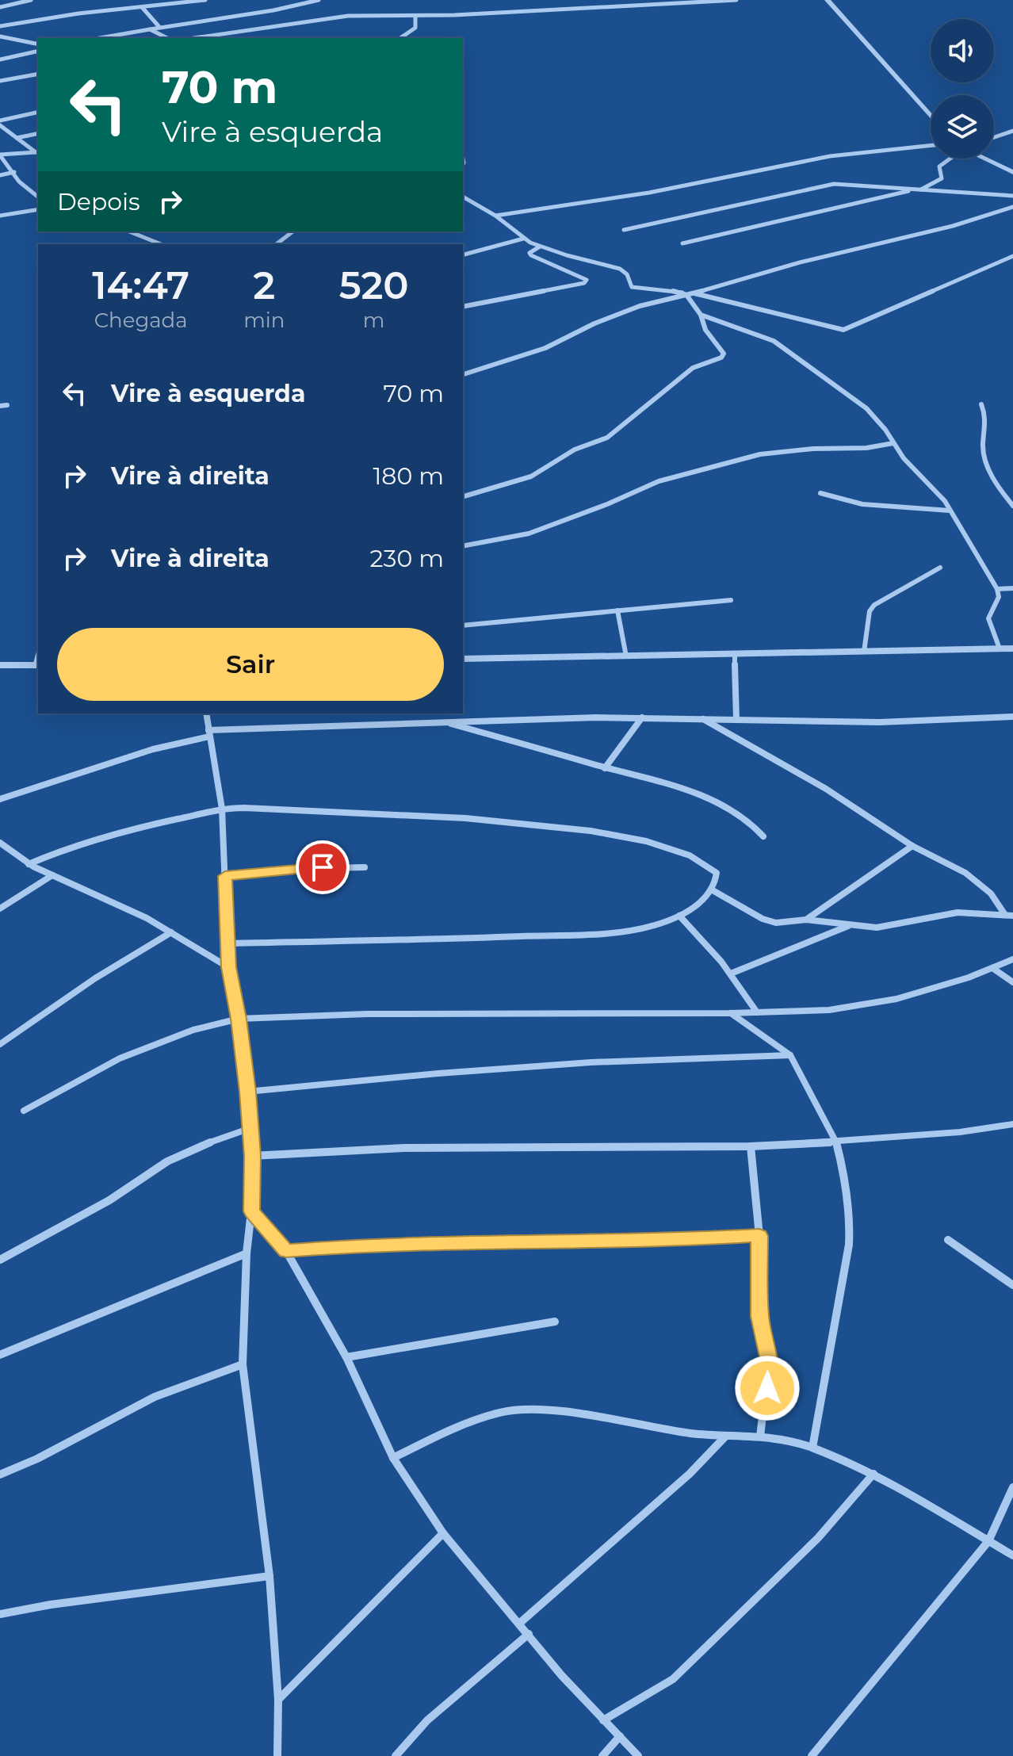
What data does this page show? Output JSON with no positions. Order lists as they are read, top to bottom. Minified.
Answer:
{"page":{"turn":["70 m","Vire à esquerda"],"then":"Depois","eta":["14:47","Chegada","2","min","520","m"],"list":[{"name":"Vire à esquerda","value":"70 m"},{"name":"Vire à direita","value":"180 m"},{"name":"Vire à direita","value":"230 m"}],"buttons":"Sair"}}
